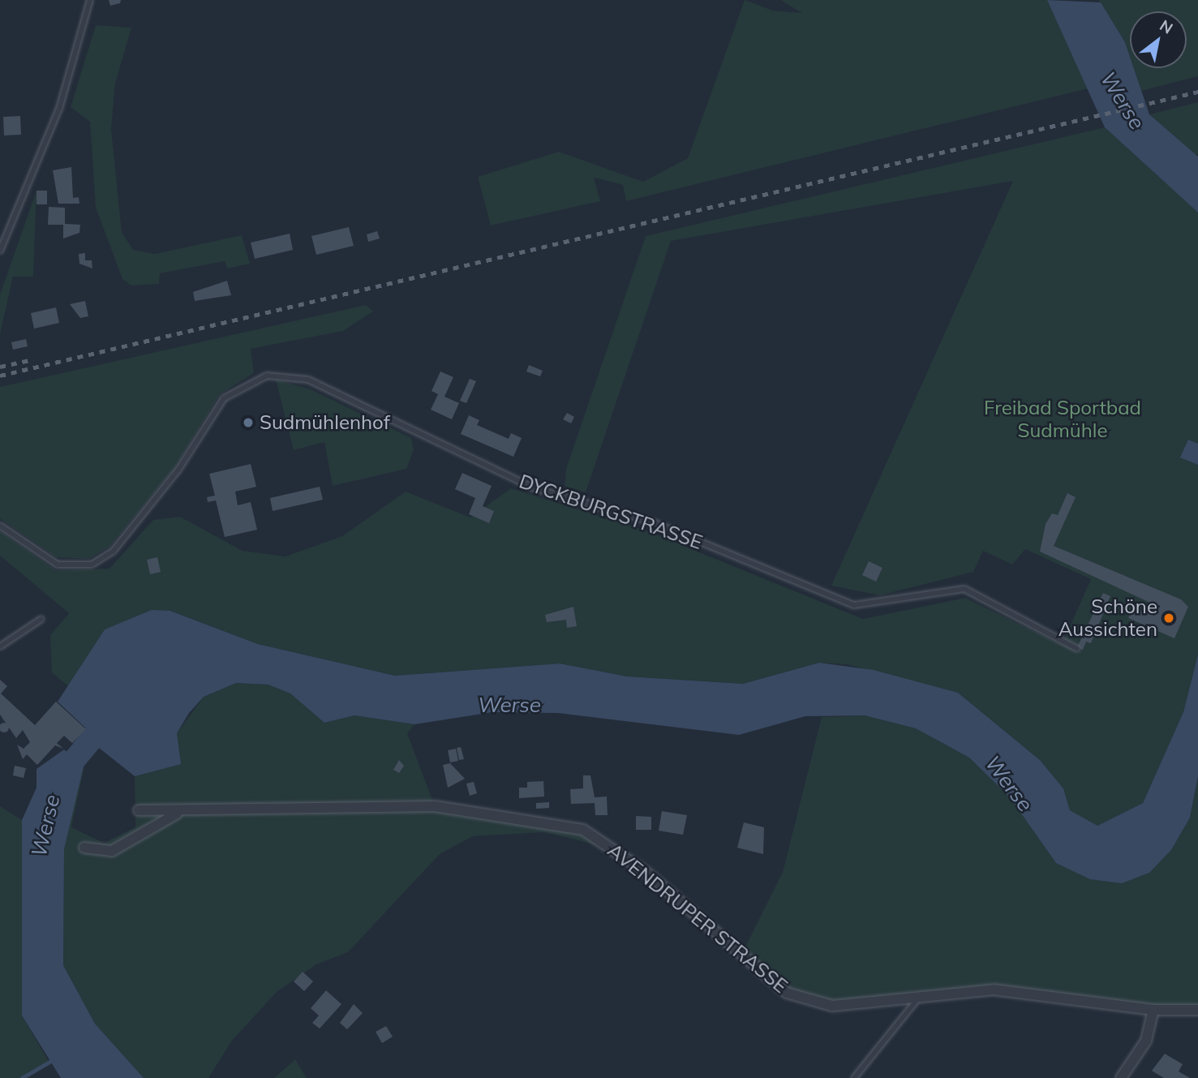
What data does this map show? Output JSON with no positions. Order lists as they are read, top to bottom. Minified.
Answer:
{"streets":{"street":["AVENDRUPER STRASSE"],"lane":["DYCKBURGSTRASSE"]},"water":["Werse"],"parks":["Freibad Sportbad Sudmühle"],"places":["Sudmühlenhof","Schöne Aussichten"],"north":"top right"}
